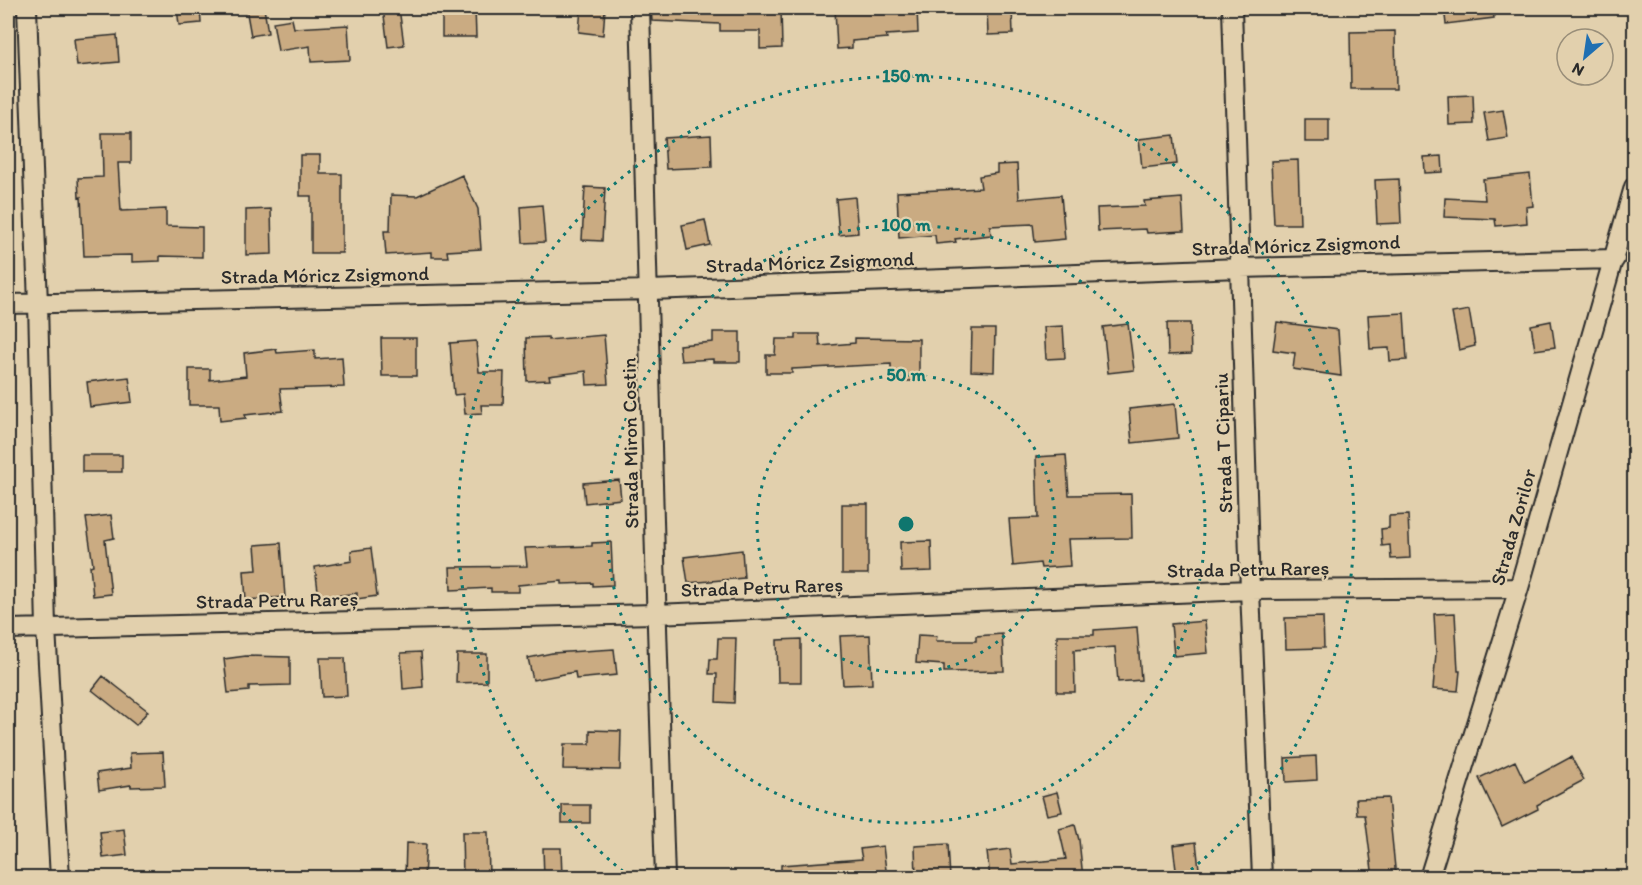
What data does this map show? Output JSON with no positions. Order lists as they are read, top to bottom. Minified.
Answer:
{"streets":{"street":["Strada Móricz Zsigmond","Strada Miron Costin","Strada T Cipariu","Strada Zorilor","Strada Petru Rareș"]},"crossings":[["Strada Móricz Zsigmond","Strada Miron Costin"],["Strada Móricz Zsigmond","Strada T Cipariu"],["Strada Móricz Zsigmond","Strada Zorilor"],["Strada Miron Costin","Strada Petru Rareș"],["Strada T Cipariu","Strada Petru Rareș"],["Strada Zorilor","Strada Petru Rareș"]],"north":"bottom left","rings":["150 m","100 m","50 m"]}
